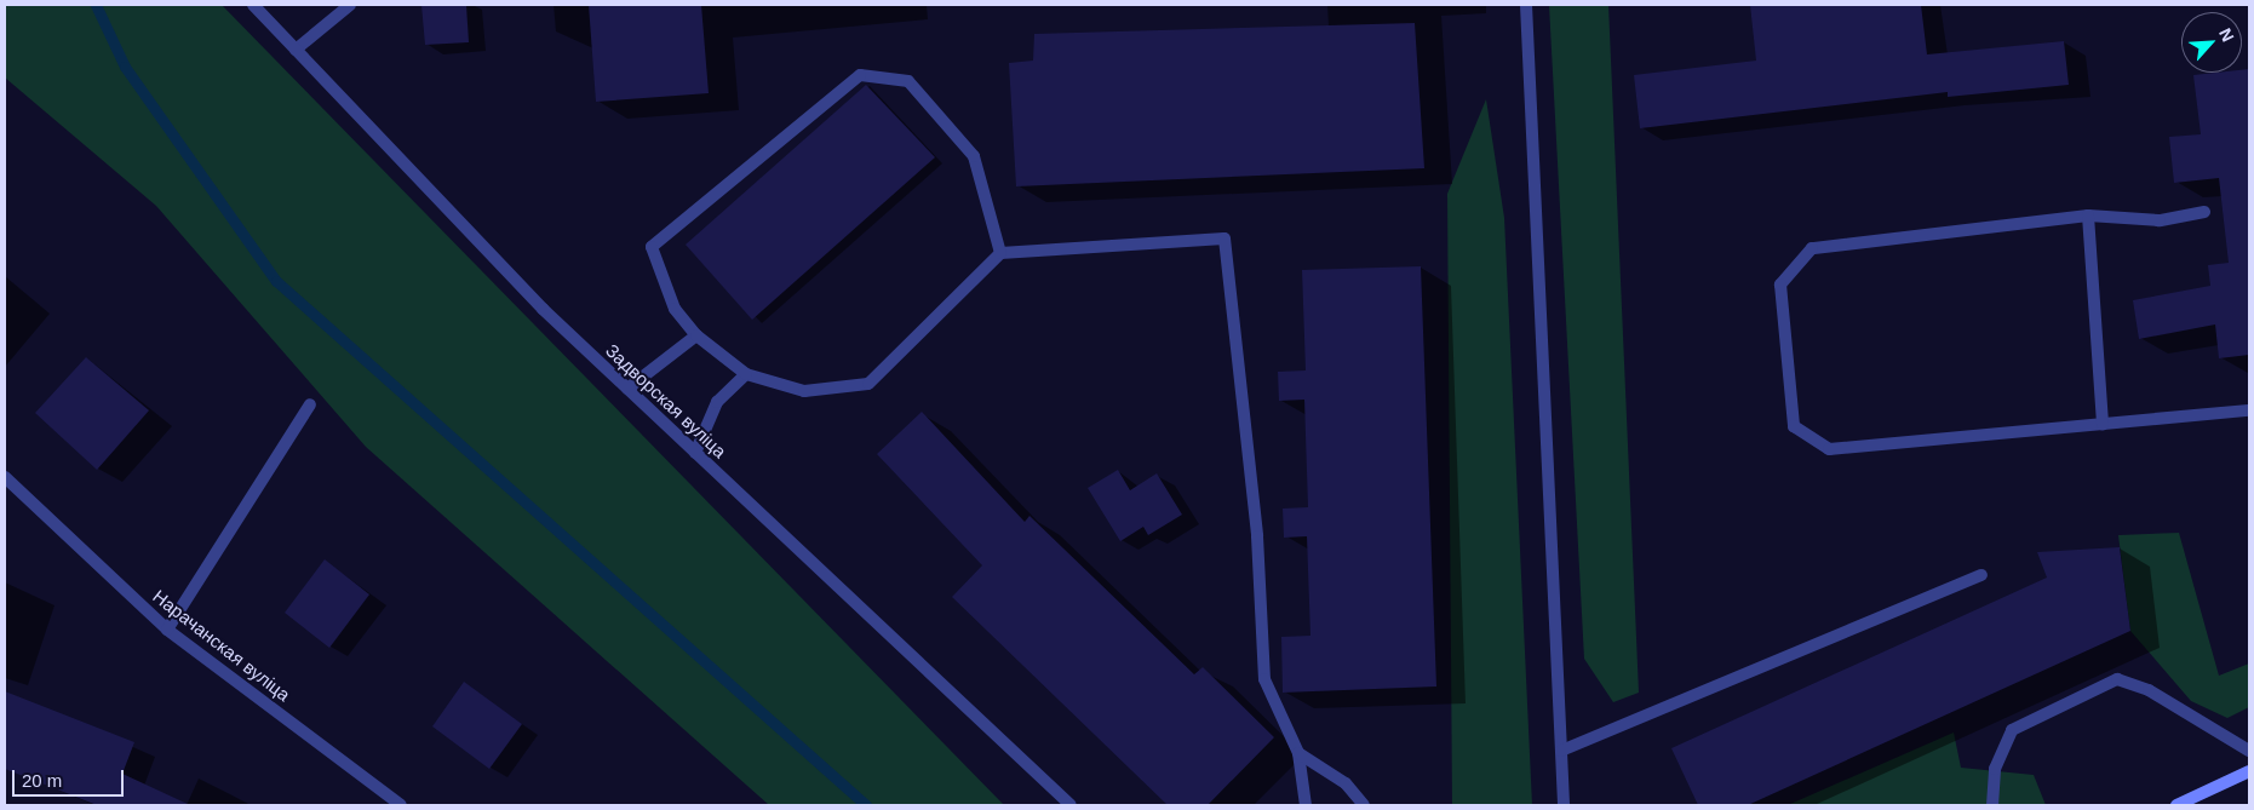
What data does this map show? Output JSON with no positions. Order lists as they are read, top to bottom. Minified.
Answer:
{"streets":{"street":["Задворская вуліца","Нарачанская вуліца"]},"scale_bar":"20 m","north":"top right"}
